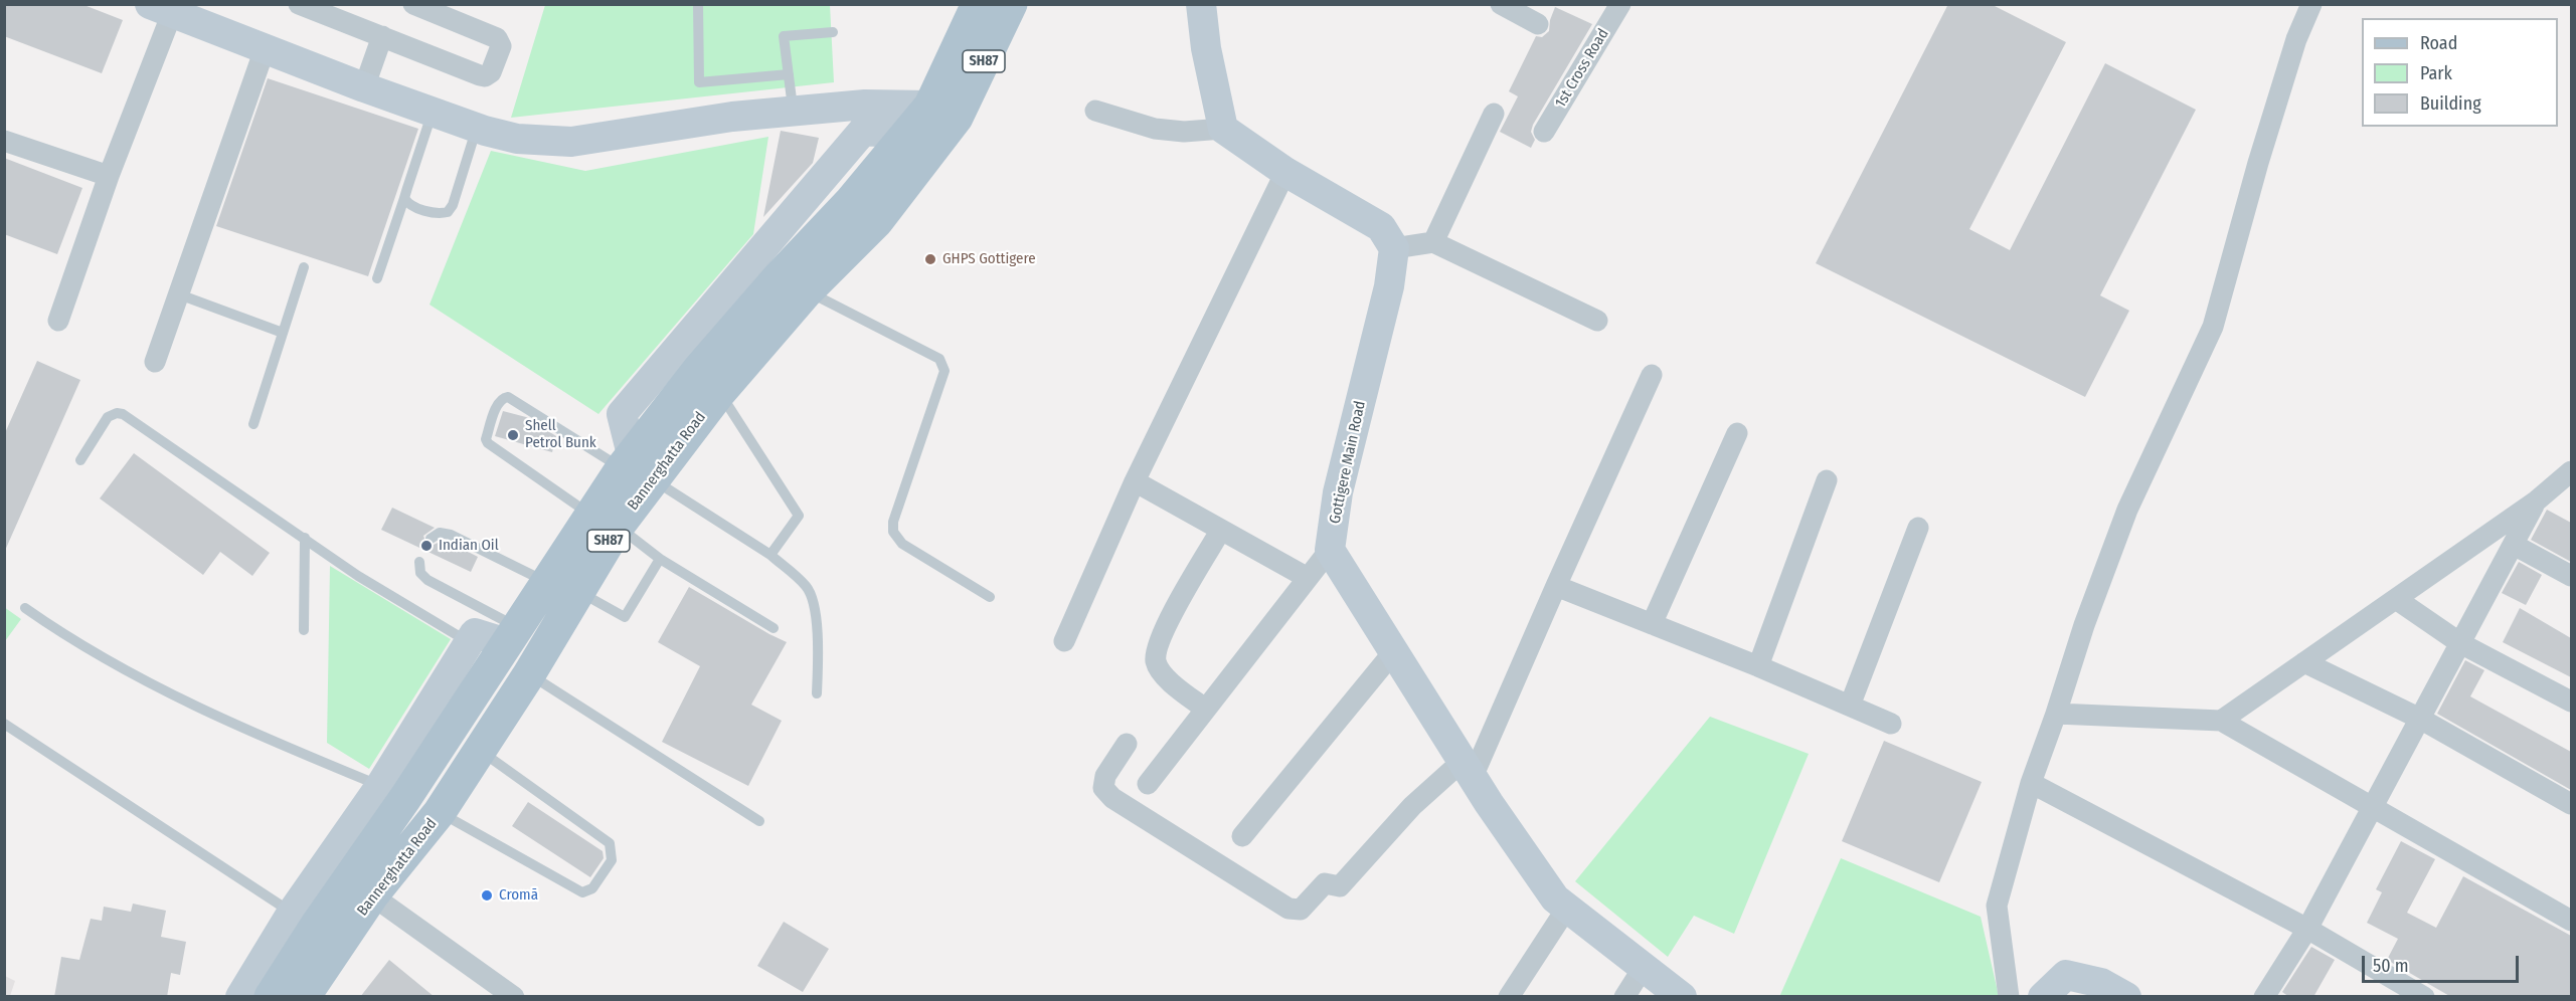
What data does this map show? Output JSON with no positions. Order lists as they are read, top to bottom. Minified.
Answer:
{"streets":{"main road":["SH87","Bannerghatta Road"],"street":["1st Cross Road","Gottigere Main Road"]},"places":["GHPS Gottigere","Shell Petrol Bunk","Indian Oil","Cromā"],"legend":["Road","Park","Building"],"scale_bar":"50 m"}
